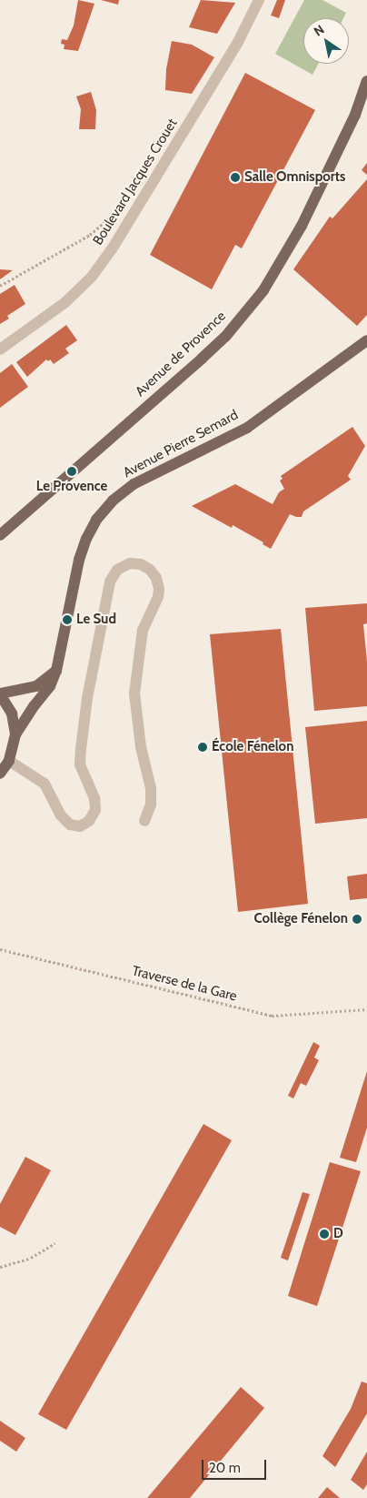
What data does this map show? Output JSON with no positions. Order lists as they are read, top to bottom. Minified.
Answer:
{"streets":{"main road":["Avenue de Provence","Avenue Pierre Semard"],"street":["Boulevard Jacques Crouet"],"path":["Traverse de la Gare"]},"places":["Salle Omnisports","Le Provence","Le Sud","École Fénelon","Collège Fénelon","D"],"scale_bar":"20 m","north":"top left"}
